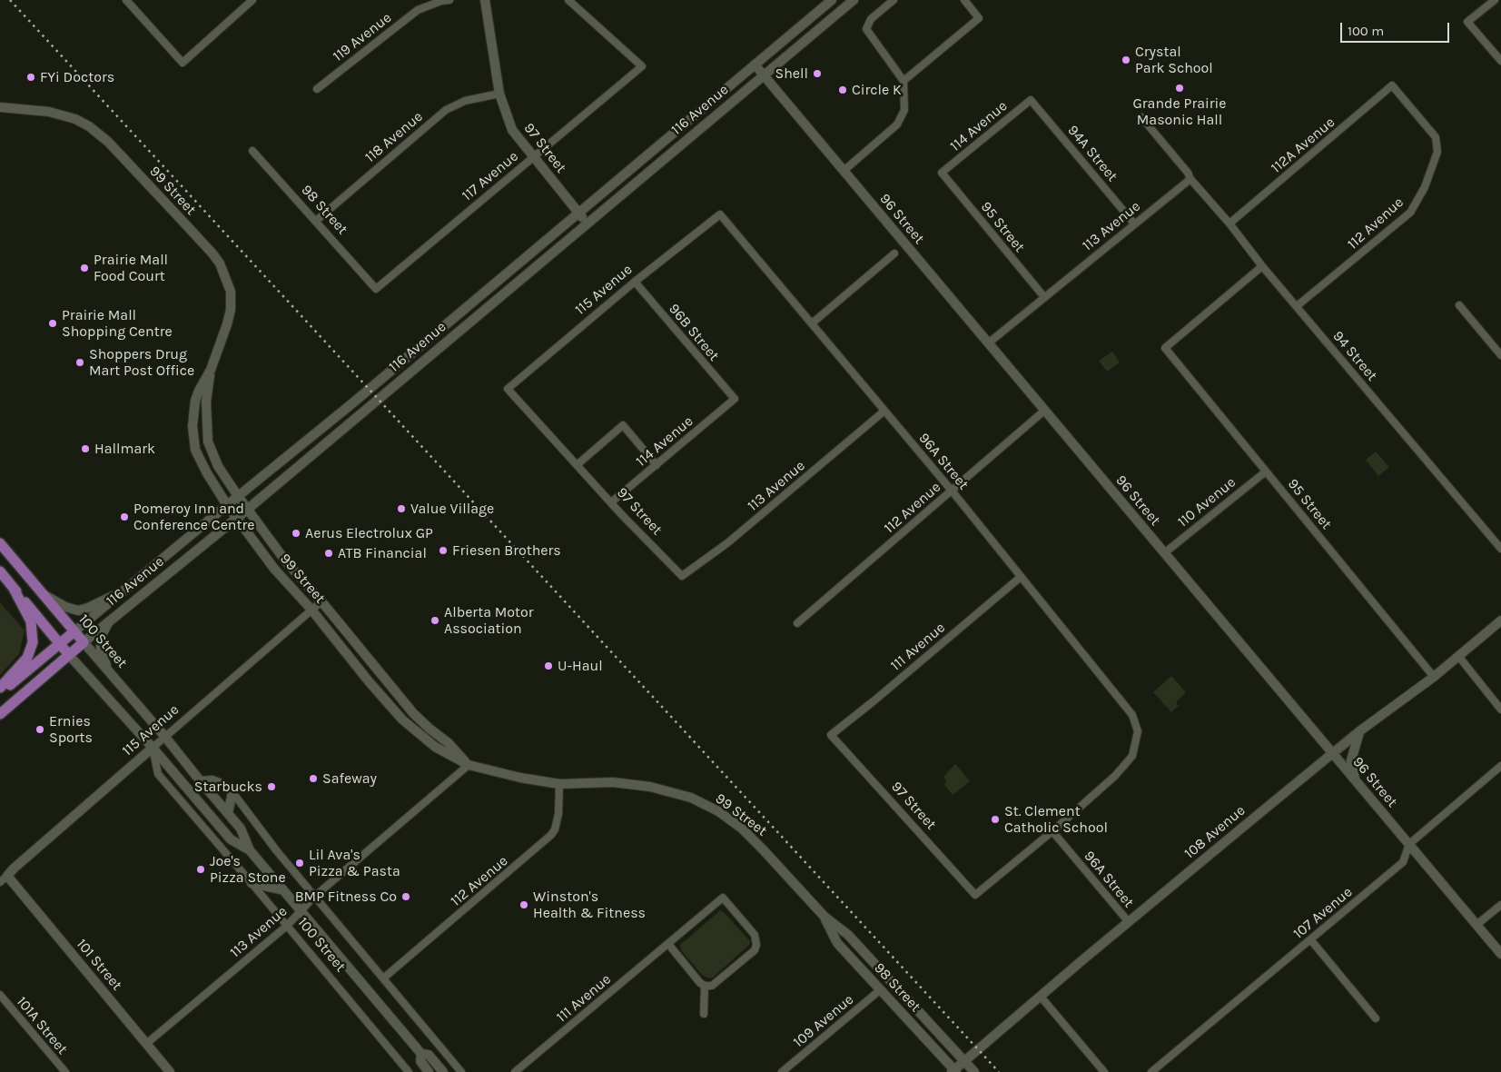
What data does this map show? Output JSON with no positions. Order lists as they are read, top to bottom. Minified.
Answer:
{"streets":{"main road":["116 Avenue","97 Street","99 Street","98 Street","96 Street","115 Avenue","100 Street","108 Avenue","101 Street"],"street":["119 Avenue","114 Avenue","118 Avenue","112A Avenue","94A Street","117 Avenue","112 Avenue","113 Avenue","95 Street","96B Street","94 Street","96A Street","110 Avenue","111 Avenue","107 Avenue","109 Avenue","101A Street"]},"crossings":[["116 Avenue","97 Street"],["116 Avenue","99 Street"],["116 Avenue","96 Street"],["116 Avenue","100 Street"],["114 Avenue","97 Street"],["114 Avenue","94A Street"],["114 Avenue","95 Street"],["114 Avenue","96B Street"],["118 Avenue","97 Street"],["118 Avenue","98 Street"],["112A Avenue","112 Avenue"],["112A Avenue","94 Street"],["97 Street","117 Avenue"],["97 Street","113 Avenue"],["97 Street","115 Avenue"],["97 Street","96A Street"],["97 Street","111 Avenue"],["94A Street","113 Avenue"],["117 Avenue","98 Street"],["99 Street","98 Street"],["99 Street","112 Avenue"],["99 Street","113 Avenue"],["99 Street","115 Avenue"],["98 Street","108 Avenue"],["98 Street","109 Avenue"],["96 Street","112 Avenue"],["96 Street","113 Avenue"],["96 Street","110 Avenue"],["96 Street","108 Avenue"],["96 Street","107 Avenue"],["112 Avenue","94 Street"],["112 Avenue","96A Street"],["112 Avenue","100 Street"],["113 Avenue","95 Street"],["113 Avenue","94 Street"],["113 Avenue","96A Street"],["113 Avenue","100 Street"],["113 Avenue","101 Street"],["95 Street","94 Street"],["95 Street","110 Avenue"],["95 Street","108 Avenue"],["115 Avenue","96B Street"],["115 Avenue","96A Street"],["115 Avenue","100 Street"],["115 Avenue","101 Street"],["96A Street","111 Avenue"],["96A Street","108 Avenue"]],"places":["Crystal Park School","Shell","FYi Doctors","Grande Prairie Masonic Hall","Circle K","Prairie Mall Food Court","Prairie Mall Shopping Centre","Shoppers Drug Mart Post Office","Hallmark","Value Village","Pomeroy Inn and Conference Centre","Aerus Electrolux GP","Friesen Brothers","ATB Financial","Alberta Motor Association","U-Haul","Ernies Sports","Safeway","Starbucks","St. Clement Catholic School","Lil Ava's Pizza & Pasta","Joe's Pizza Stone","BMP Fitness Co","Winston's Health & Fitness"],"scale_bar":"100 m"}
